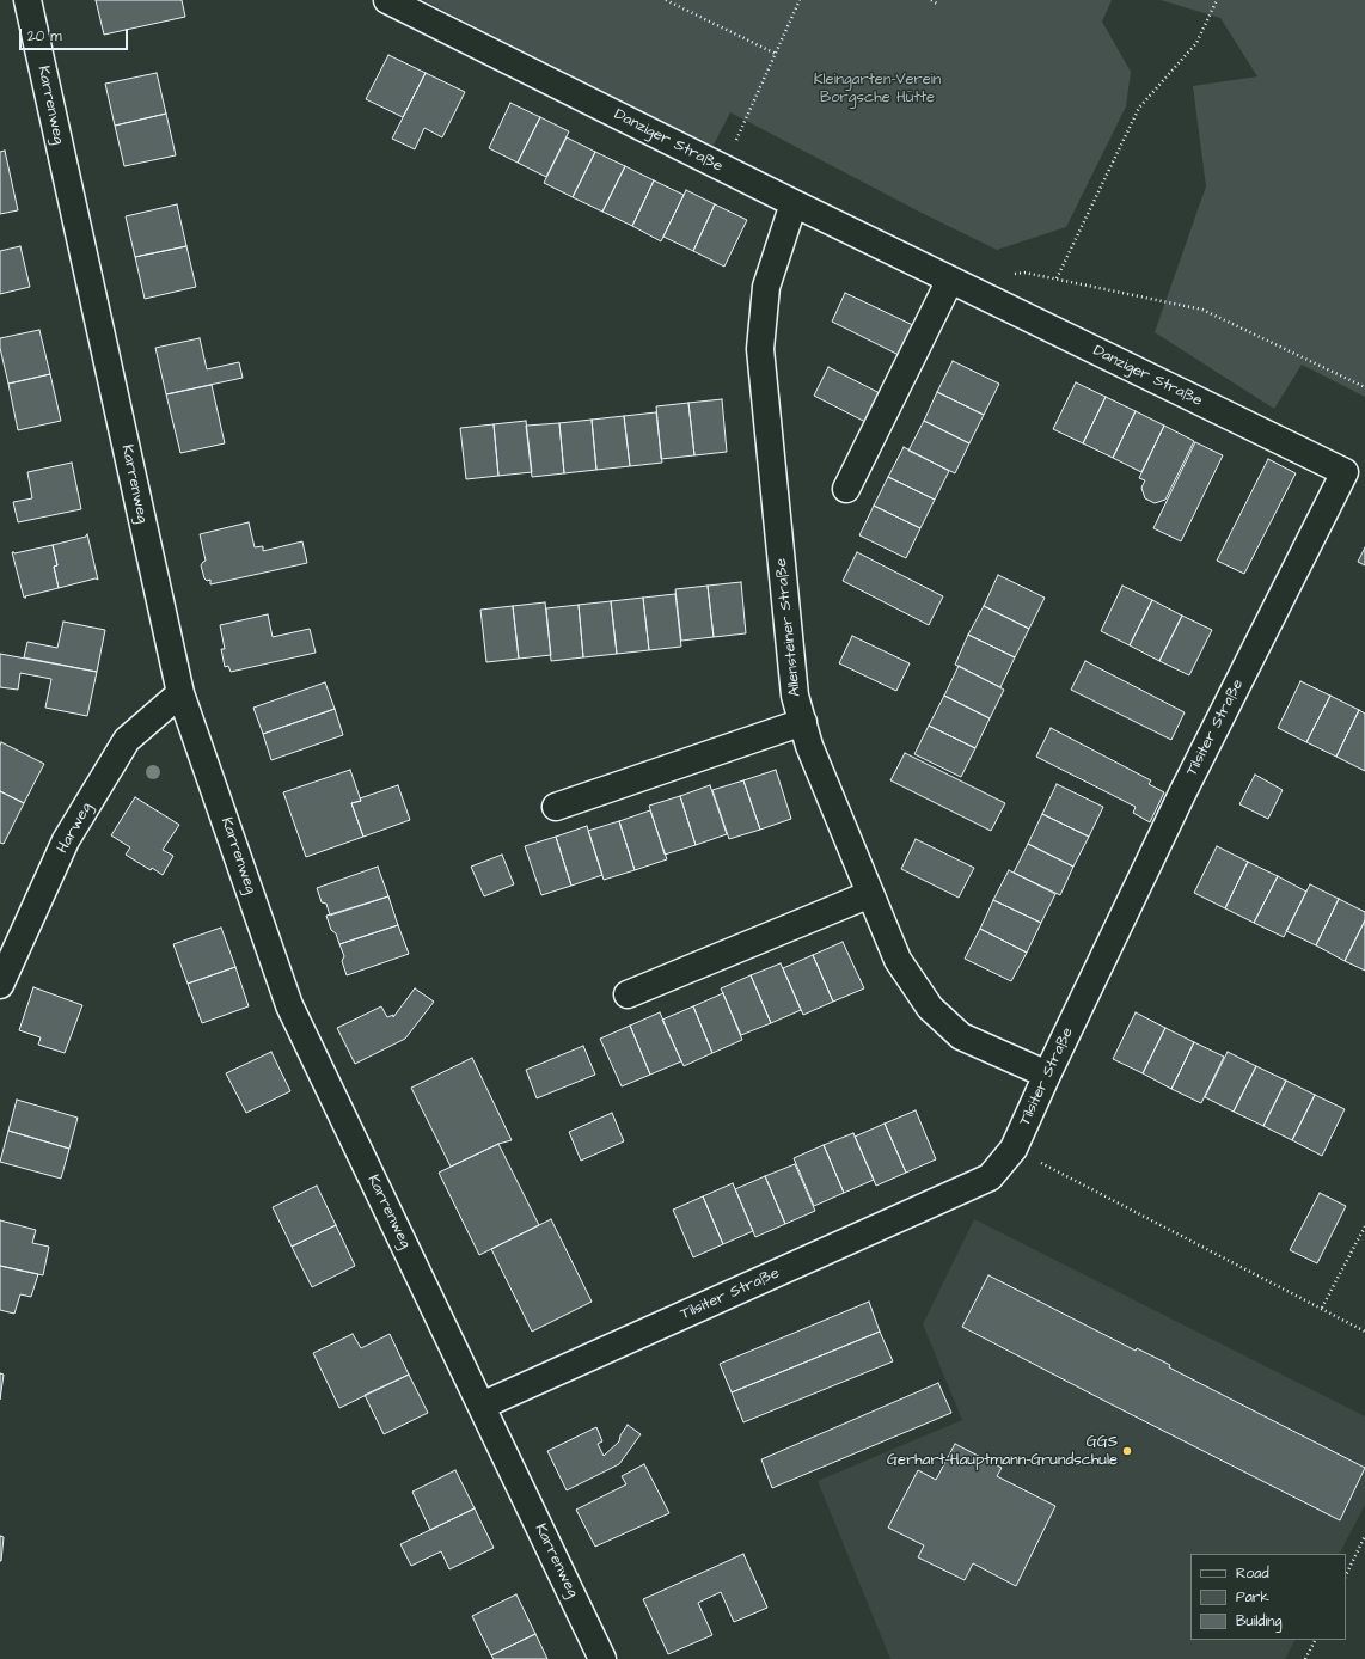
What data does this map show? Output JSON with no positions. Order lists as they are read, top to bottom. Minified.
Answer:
{"streets":{"street":["Karrenweg","Danziger Straße","Allensteiner Straße","Tilsiter Straße","Harweg"]},"crossings":[["Karrenweg","Tilsiter Straße"],["Karrenweg","Harweg"],["Danziger Straße","Allensteiner Straße"],["Danziger Straße","Tilsiter Straße"],["Allensteiner Straße","Tilsiter Straße"]],"parks":["Kleingarten-Verein Borgsche Hütte"],"places":["GGS Gerhart-Hauptmann-Grundschule"],"legend":["Road","Park","Building"],"scale_bar":"20 m"}
